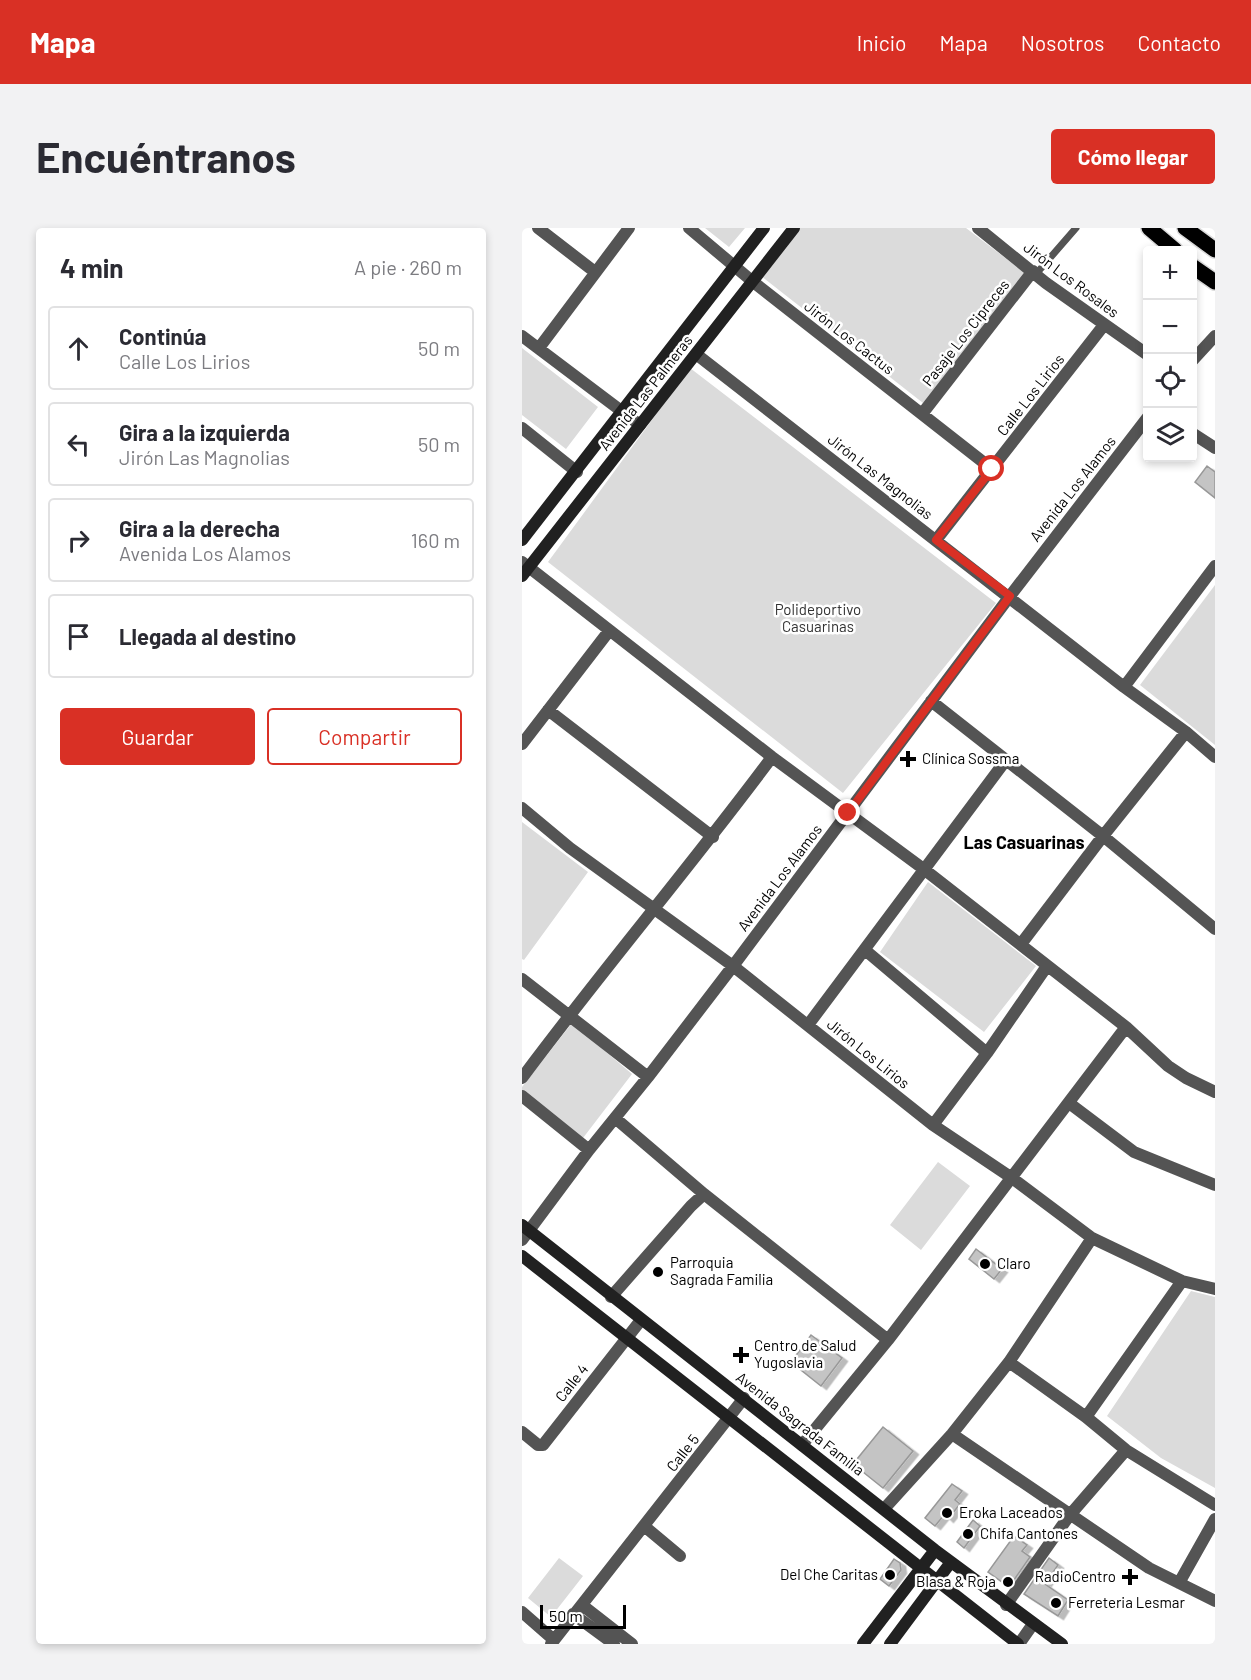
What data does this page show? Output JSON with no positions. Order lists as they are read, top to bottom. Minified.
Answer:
{"streets":{"main road":["Avenida Las Palmeras","Avenida Sagrada Familia"],"street":["Jirón Los Rosales","Pasaje Los Cipreces","Jirón Los Cactus","Calle Los Lirios","Jirón Las Magnolias","Avenida Los Alamos","Jirón Los Lirios","Calle 4","Calle 5"]},"crossings":[["Jirón Los Rosales","Pasaje Los Cipreces"],["Jirón Los Rosales","Calle Los Lirios"],["Pasaje Los Cipreces","Jirón Los Cactus"],["Jirón Los Cactus","Avenida Las Palmeras"],["Jirón Los Cactus","Calle Los Lirios"],["Avenida Las Palmeras","Jirón Las Magnolias"],["Calle Los Lirios","Jirón Las Magnolias"],["Jirón Las Magnolias","Avenida Los Alamos"],["Avenida Los Alamos","Jirón Los Lirios"],["Avenida Los Alamos","Avenida Sagrada Familia"],["Calle 4","Avenida Sagrada Familia"],["Avenida Sagrada Familia","Calle 5"]],"districts":["Las Casuarinas"],"parks":["Polideportivo Casuarinas"],"places":{"health":["Clínica Sossma","Centro de Salud Yugoslavia","RadioCentro"],"other":["Claro","Parroquia Sagrada Familia","Eroka Laceados","Chifa Cantones","Del Che Caritas","Blasa & Roja","Ferreteria Lesmar"]},"scale_bar":"50 m","page":{"header":"Mapa","nav":["Inicio","Mapa","Nosotros","Contacto"],"buttons":["Cómo llegar",["Guardar","Compartir"]],"title":"Encuéntranos","heading":["4 min","A pie · 260 m"],"map_buttons":["+","−"],"list":[["Continúa","Calle Los Lirios","50 m"],["Gira a la izquierda","Jirón Las Magnolias","50 m"],["Gira a la derecha","Avenida Los Alamos","160 m"],"Llegada al destino"],"scale":"50 m"}}
